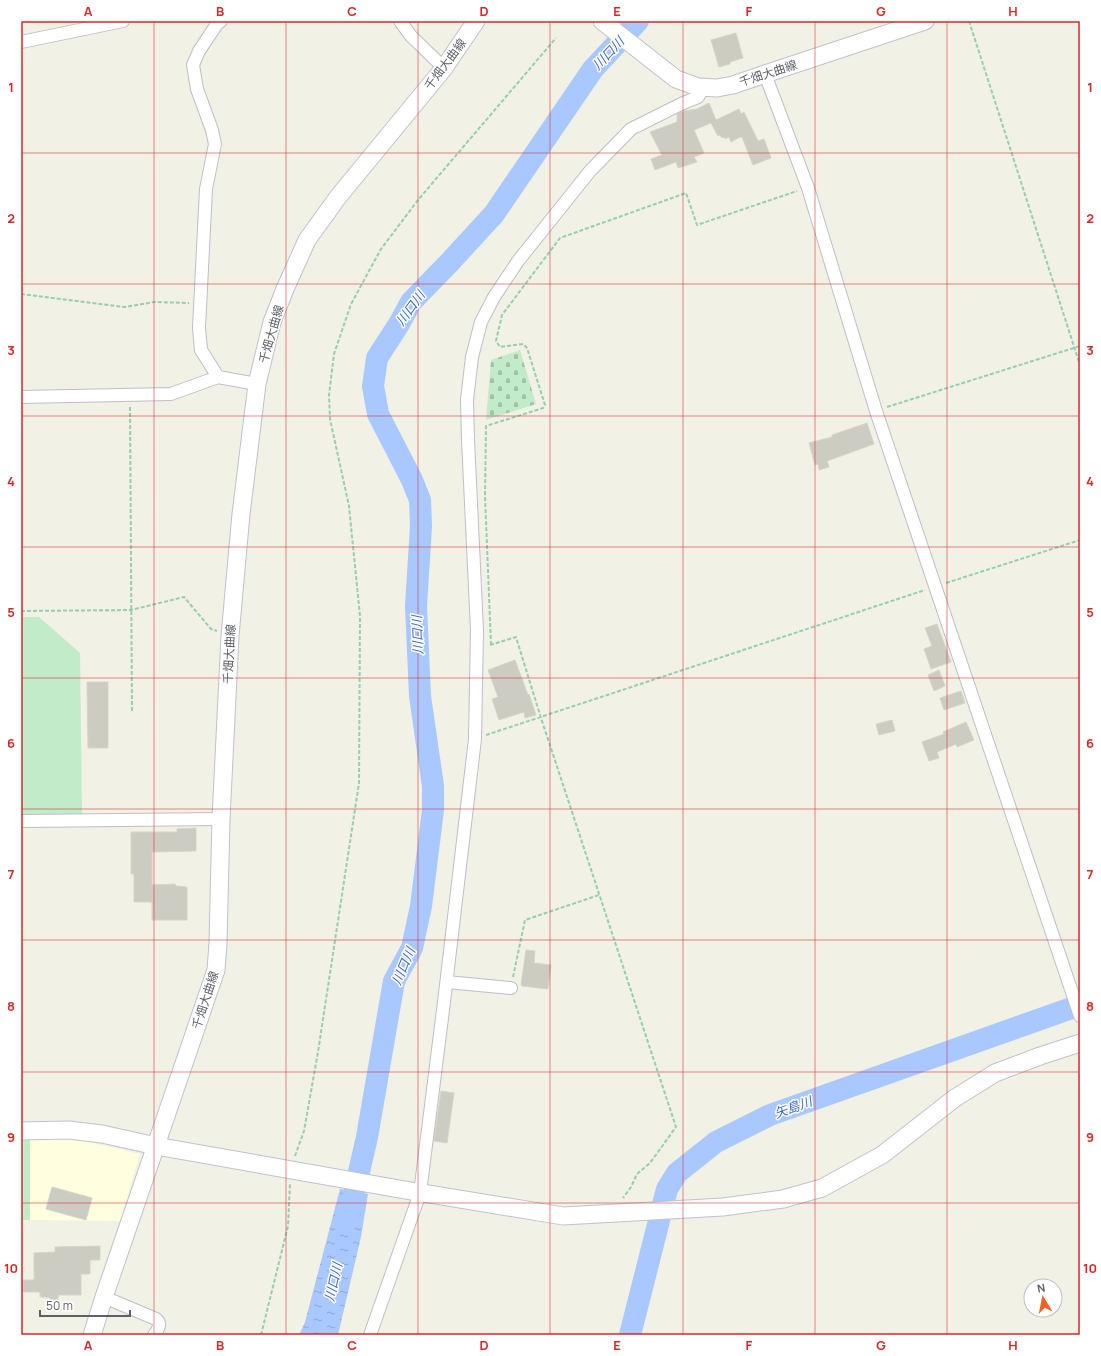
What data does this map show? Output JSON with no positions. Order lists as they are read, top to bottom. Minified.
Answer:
{"streets":{"main road":["千畑大曲線"]},"water":["川口川","矢島川"],"scale_bar":"50 m","north":"top","grid":{"columns":["A","B","C","D","E","F","G","H"],"rows":["1","2","3","4","5","6","7","8","9","10"]}}
